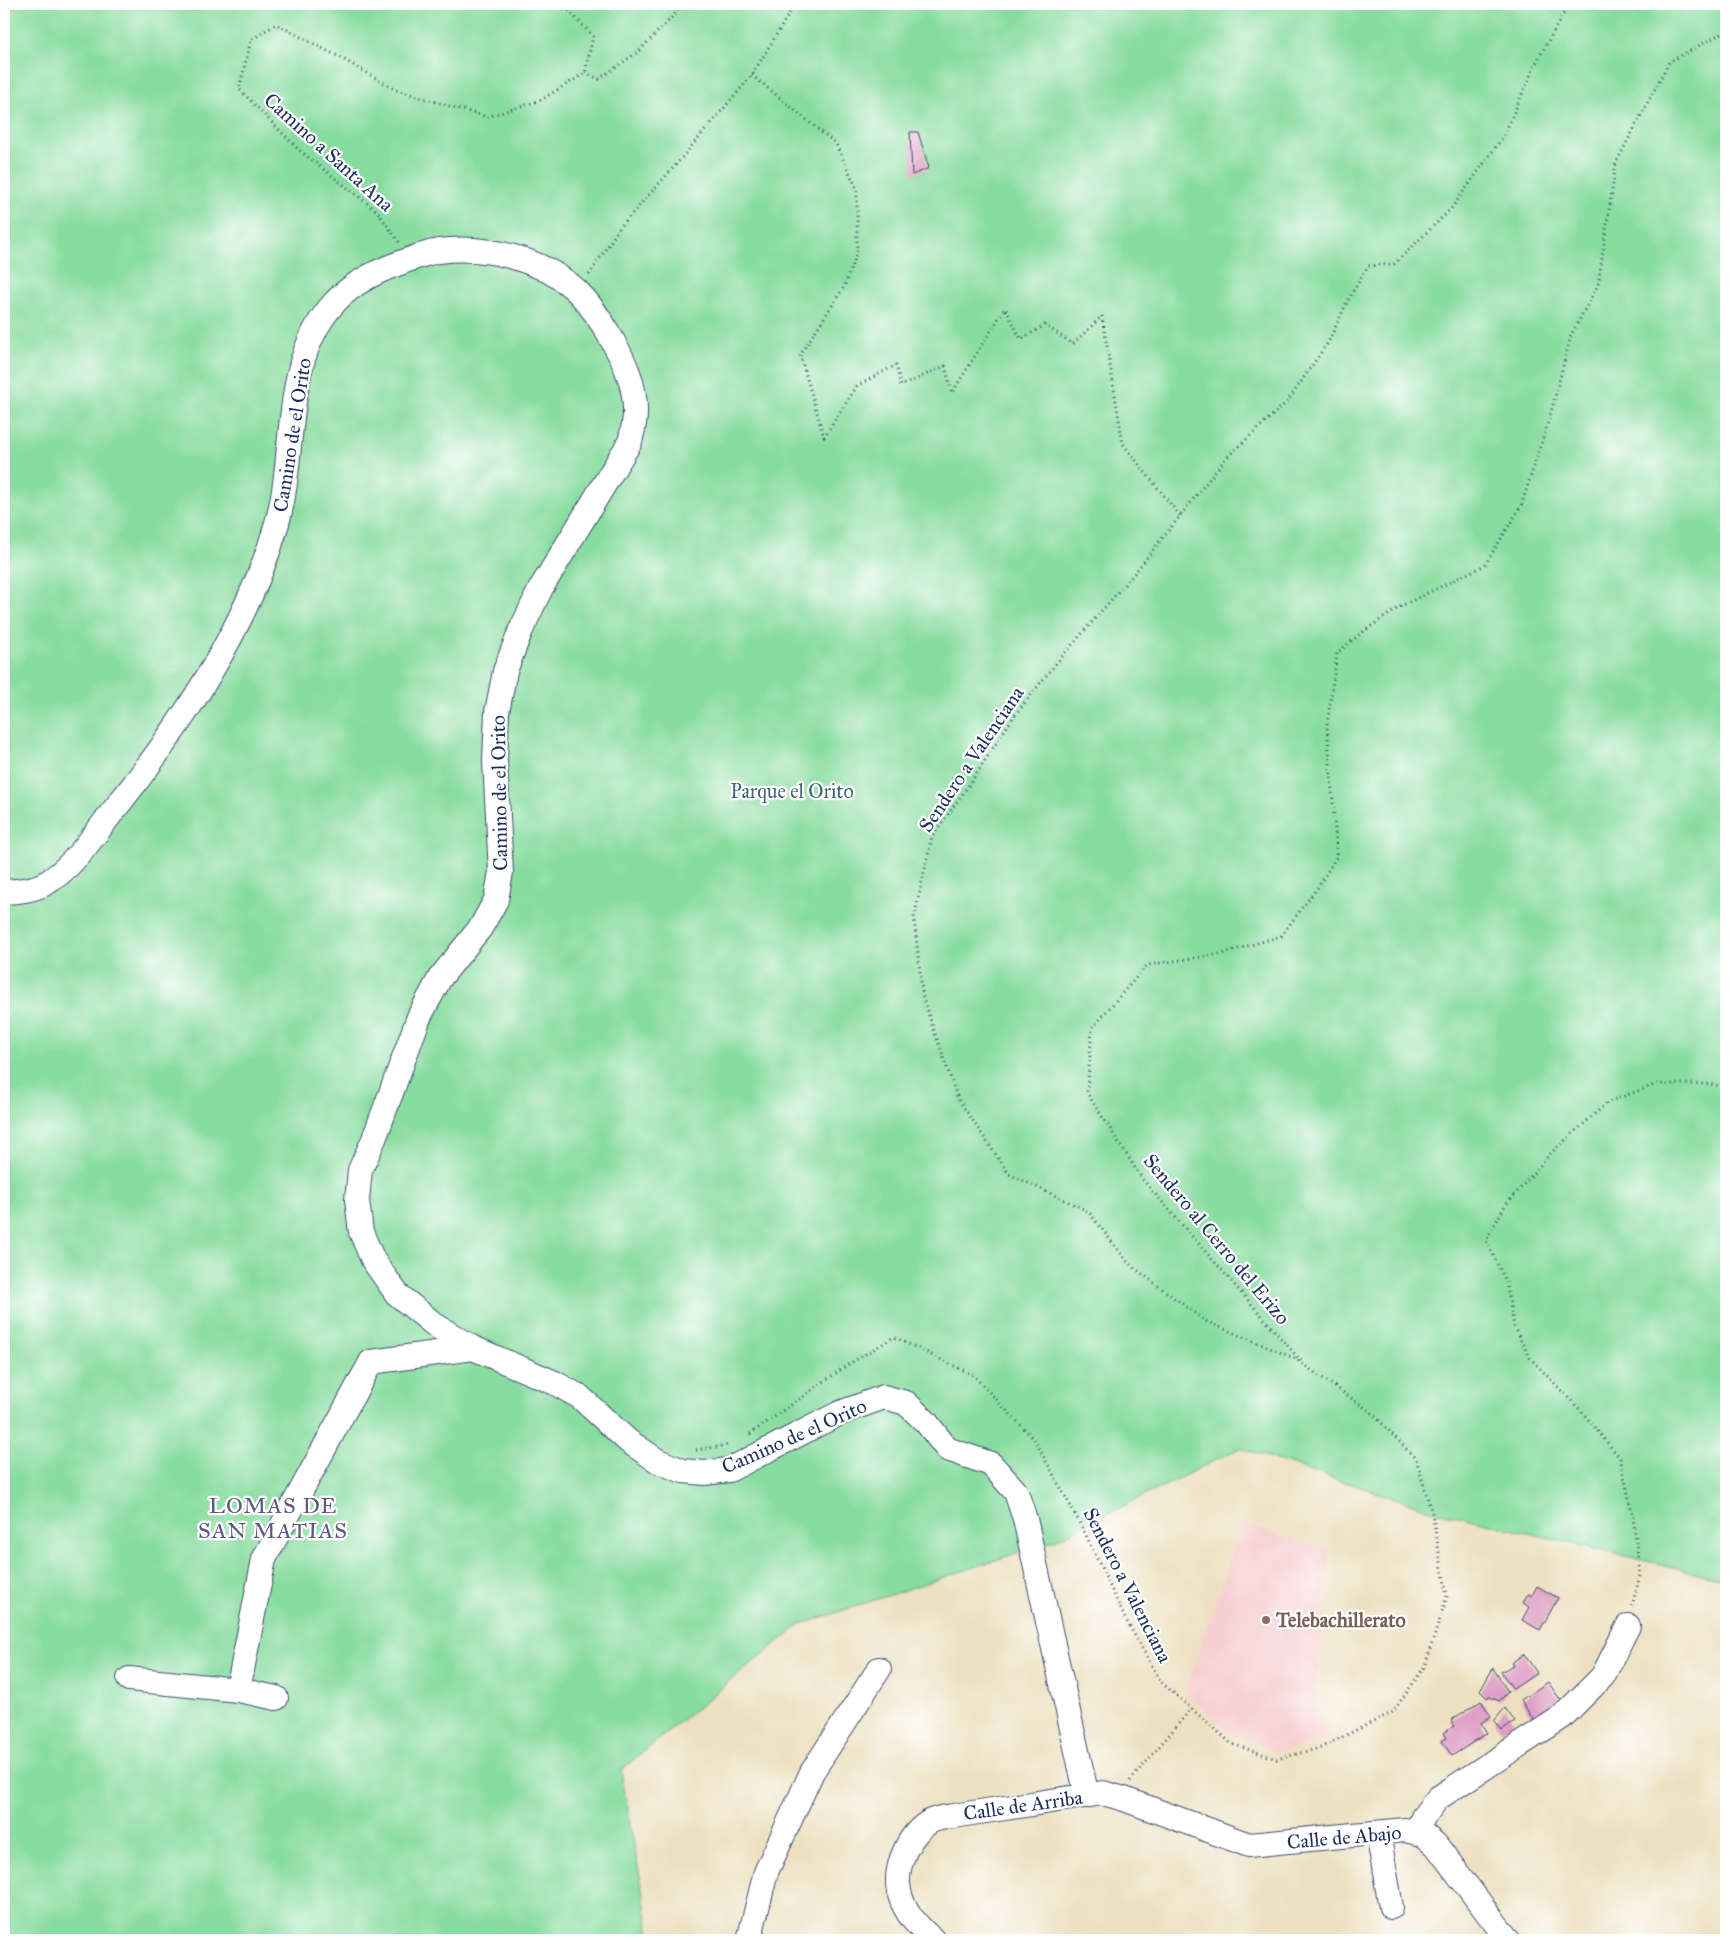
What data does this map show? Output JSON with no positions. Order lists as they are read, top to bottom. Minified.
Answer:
{"streets":{"street":["Camino de el Orito","Calle de Arriba","Calle de Abajo"],"path":["Camino a Santa Ana","Sendero a Valenciana","Sendero al Cerro del Erizo"]},"crossings":[["Camino a Santa Ana","Camino de el Orito"],["Camino de el Orito","Calle de Arriba"],["Sendero a Valenciana","Sendero al Cerro del Erizo"],["Calle de Arriba","Calle de Abajo"]],"districts":["LOMAS DE SAN MATIAS"],"parks":["Parque el Orito"],"places":["Telebachillerato"]}
